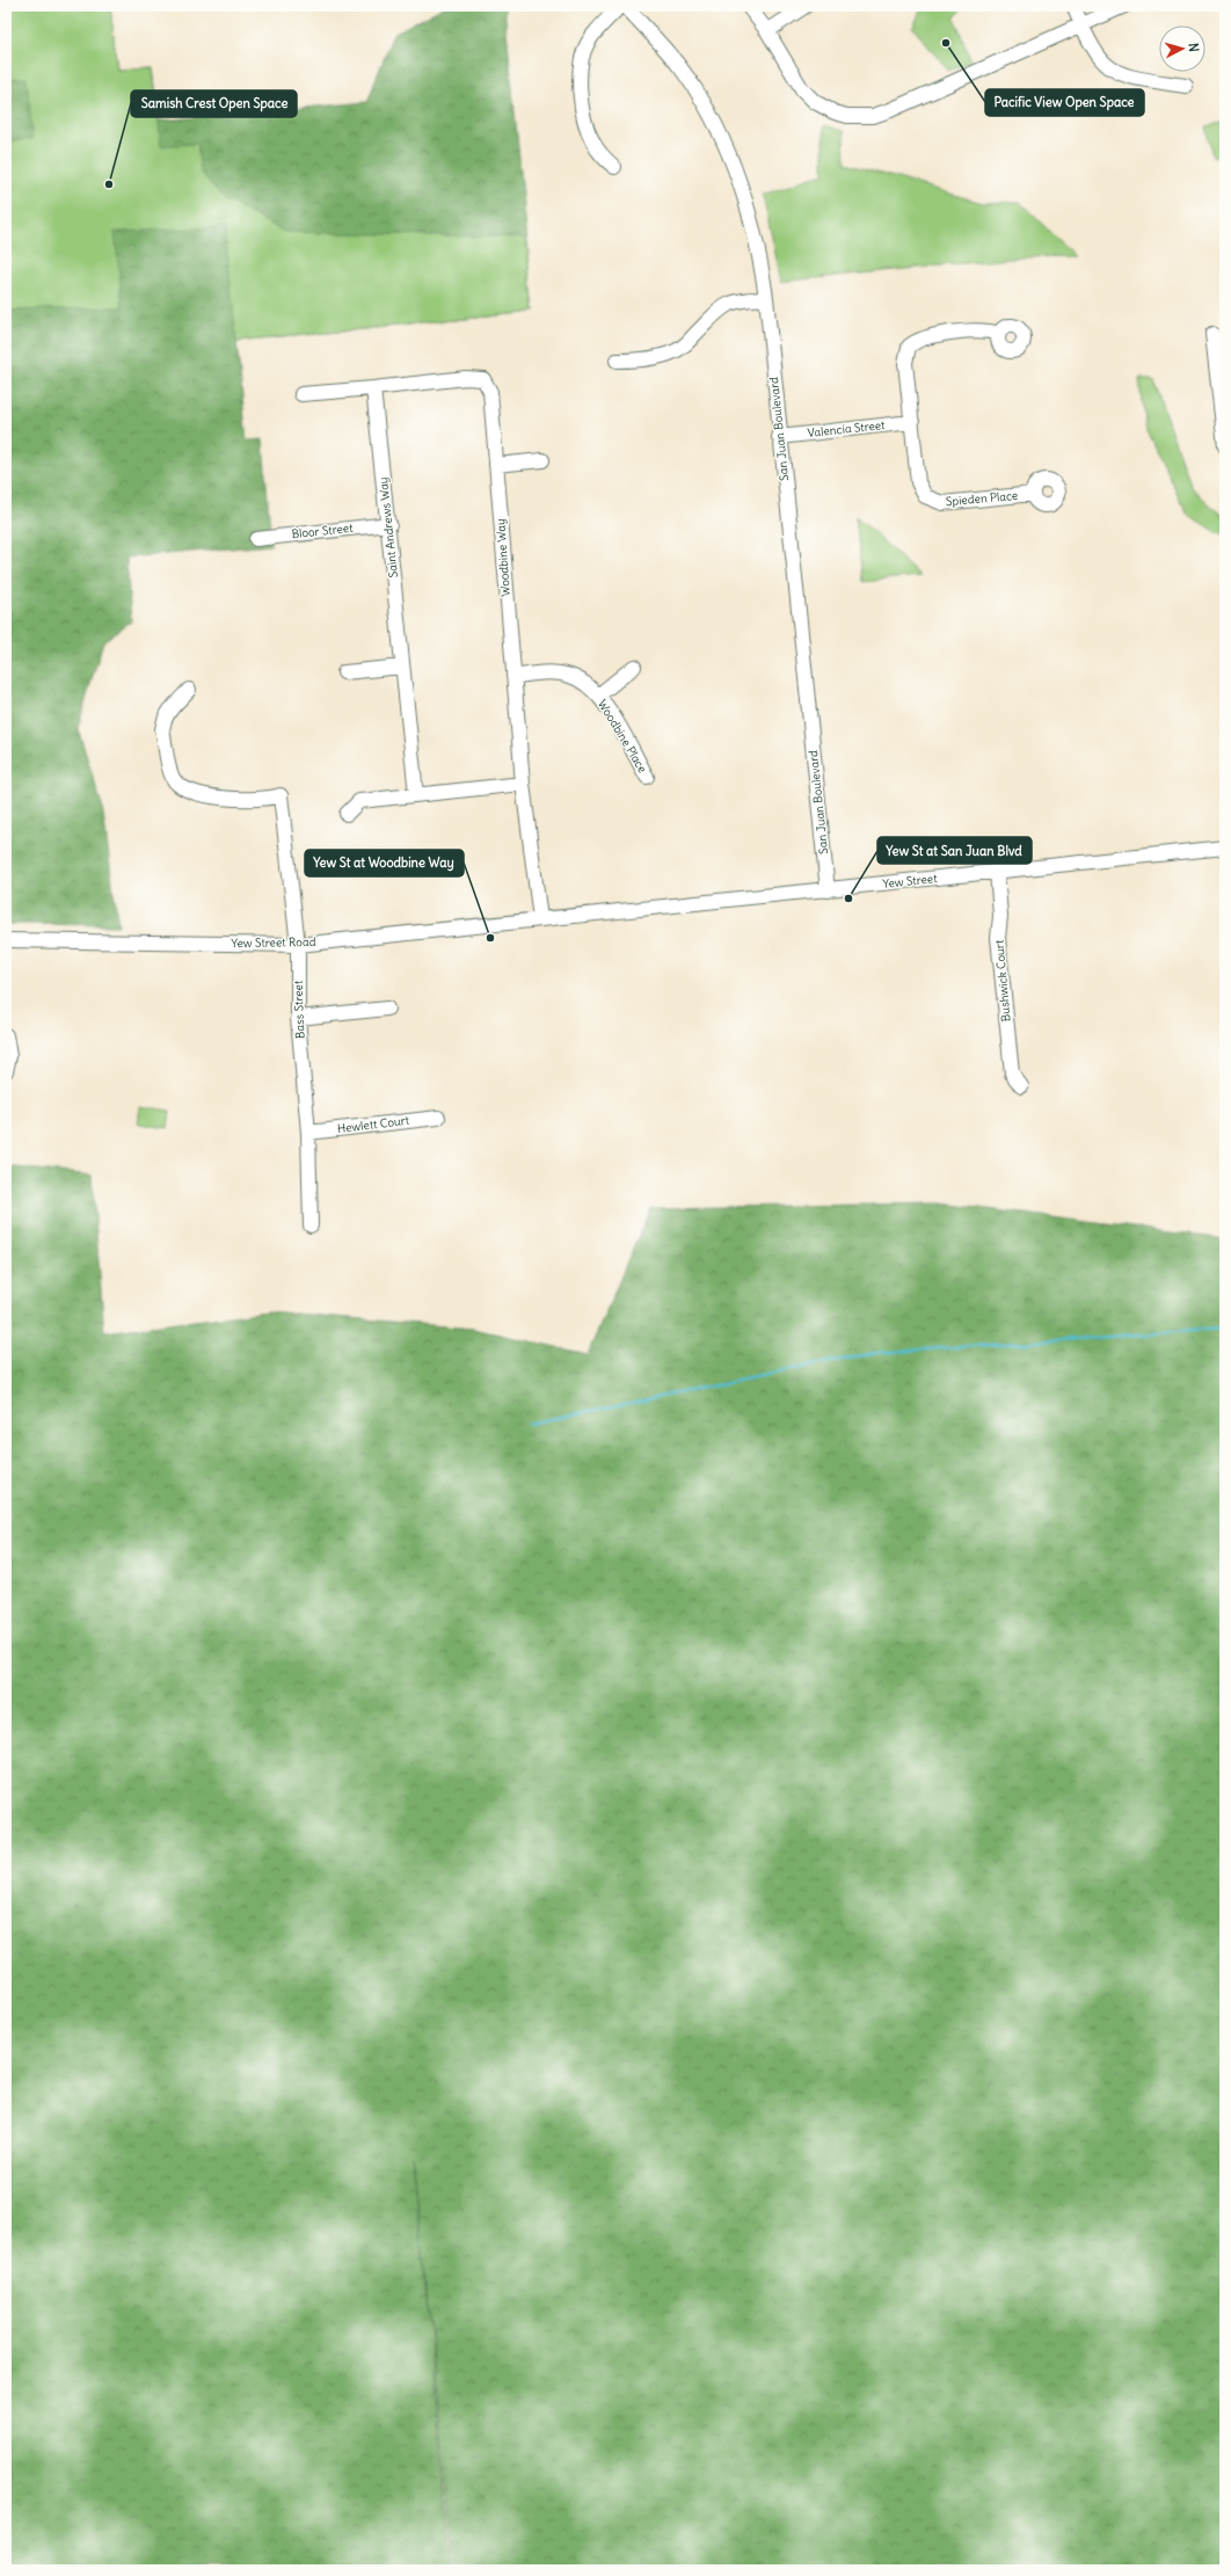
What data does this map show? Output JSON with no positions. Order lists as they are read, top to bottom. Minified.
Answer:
{"streets":{"street":["San Juan Boulevard","Valencia Street","Spieden Place","Saint Andrews Way","Bloor Street","Woodbine Way","Woodbine Place","Yew Street","Yew Street Road","Bushwick Court","Bass Street","Hewlett Court"]},"crossings":[["San Juan Boulevard","Valencia Street"],["San Juan Boulevard","Yew Street"],["Valencia Street","Spieden Place"],["Saint Andrews Way","Bloor Street"],["Saint Andrews Way","Woodbine Way"],["Woodbine Way","Woodbine Place"],["Woodbine Way","Yew Street"],["Woodbine Way","Yew Street Road"],["Yew Street","Yew Street Road"],["Yew Street","Bushwick Court"],["Yew Street Road","Bass Street"],["Bass Street","Hewlett Court"]],"places":["Pacific View Open Space","Samish Crest Open Space","Yew St at San Juan Blvd","Yew St at Woodbine Way"],"north":"right"}
